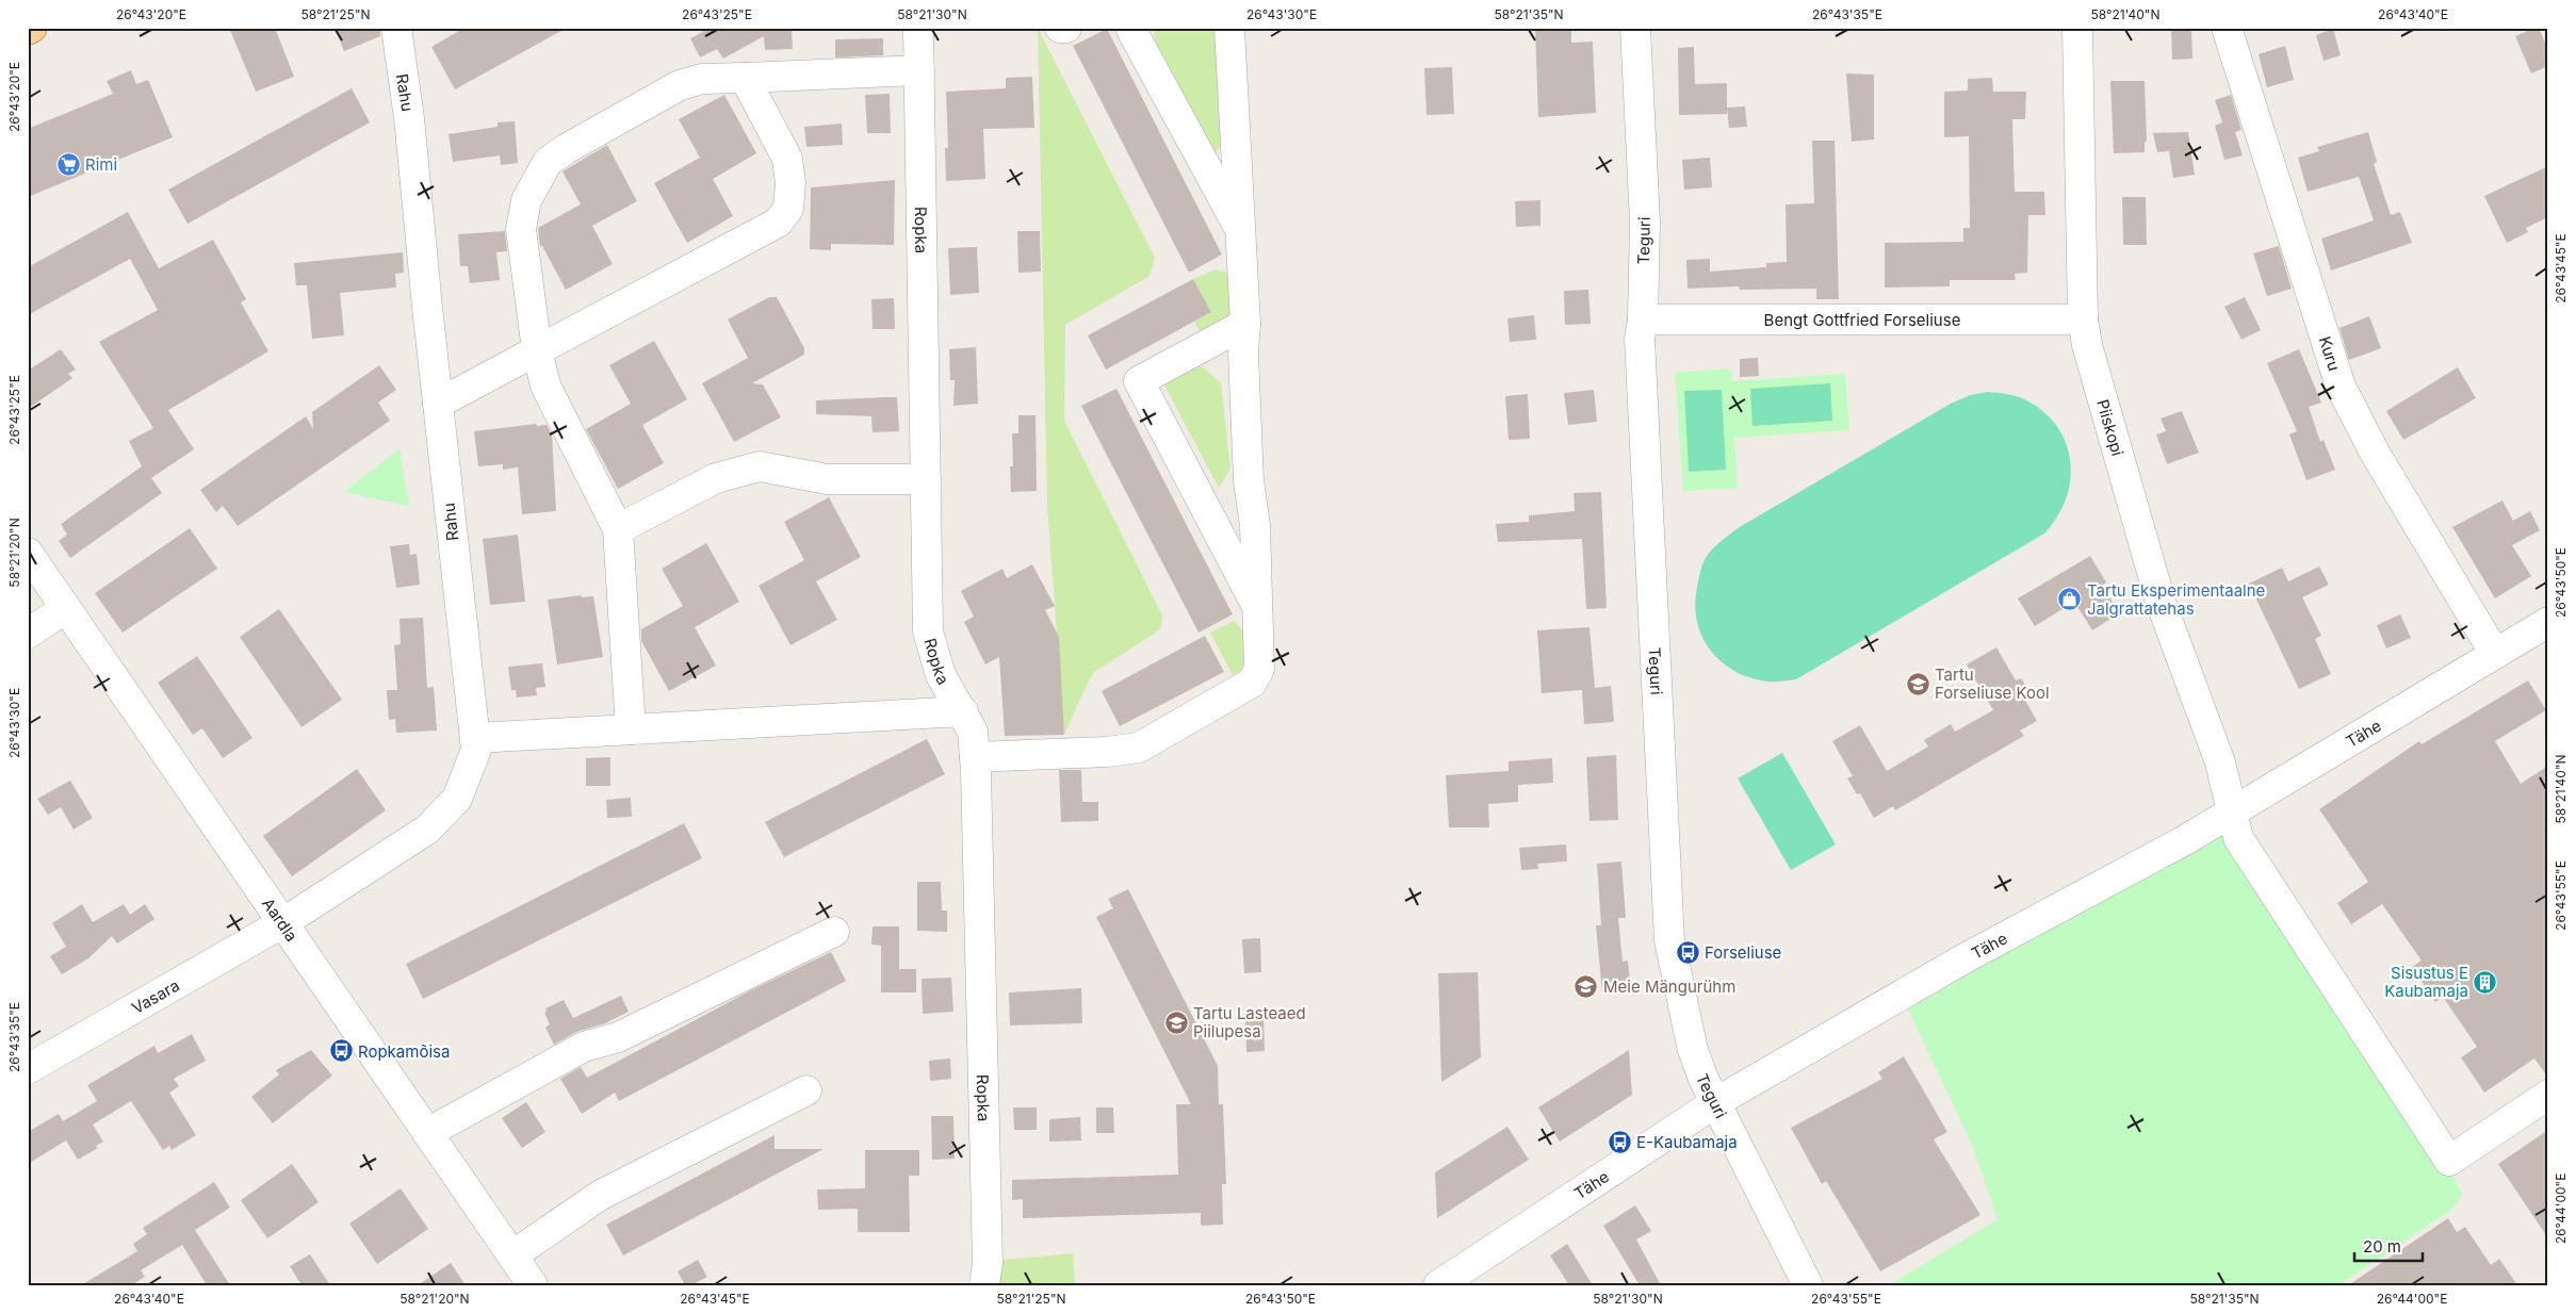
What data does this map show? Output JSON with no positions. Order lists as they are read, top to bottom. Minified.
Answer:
{"streets":{"street":["Rahu","Ropka","Teguri","Bengt Gottfried Forseliuse","Kuru","Piiskopi","Tähe","Aardla","Vasara"]},"crossings":[["Rahu","Aardla"],["Rahu","Vasara"],["Teguri","Bengt Gottfried Forseliuse"],["Teguri","Tähe"],["Bengt Gottfried Forseliuse","Piiskopi"],["Kuru","Tähe"],["Piiskopi","Tähe"],["Aardla","Vasara"]],"places":{"supermarket":["Rimi"],"shop":["Tartu Eksperimentaalne Jalgrattatehas"],"school or university":["Tartu Forseliuse Kool","Meie Mängurühm","Tartu Lasteaed Piilupesa"],"bus stop":["Forseliuse","Ropkamõisa","E-Kaubamaja"],"building":["Sisustus E Kaubamaja"]},"scale_bar":"20 m","coordinates":["26°43'20\"E","58°21'25\"N","26°43'25\"E","58°21'30\"N","26°43'30\"E","58°21'35\"N","26°43'35\"E","58°21'40\"N","26°43'40\"E","26°43'45\"E","58°21'20\"N","26°43'50\"E","26°43'55\"E","26°44'00\"E"]}
